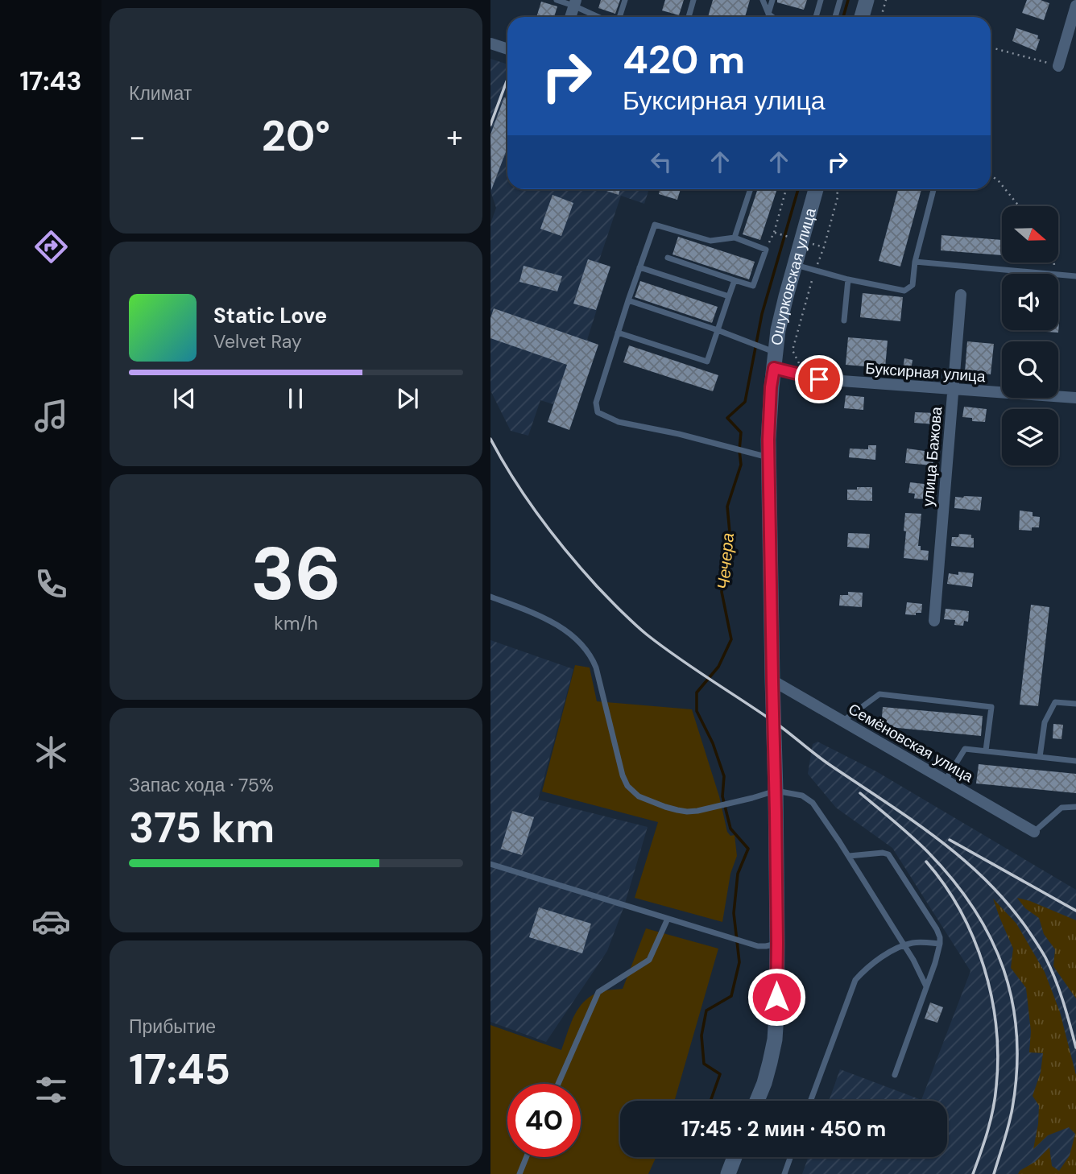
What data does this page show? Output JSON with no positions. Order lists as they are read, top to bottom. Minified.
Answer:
{"streets":{"street":["Ошурковская улица","Буксирная улица","улица Бажова","Семёновская улица"]},"crossings":[["Ошурковская улица","Буксирная улица"],["Ошурковская улица","Семёновская улица"],["Буксирная улица","улица Бажова"]],"water":["Чечера"],"north":"right","page":{"tabs":"17:43","tile":["Климат",["36","km/h"],["Запас хода · 75%","375 km"],["Прибытие","17:45"]],"turn":["420 m","Буксирная улица"],"heat":["−","20°","+"],"song":["Static Love","Velvet Ray"],"limit":"40","trip":"17:45 · 2 мин · 450 m"}}
